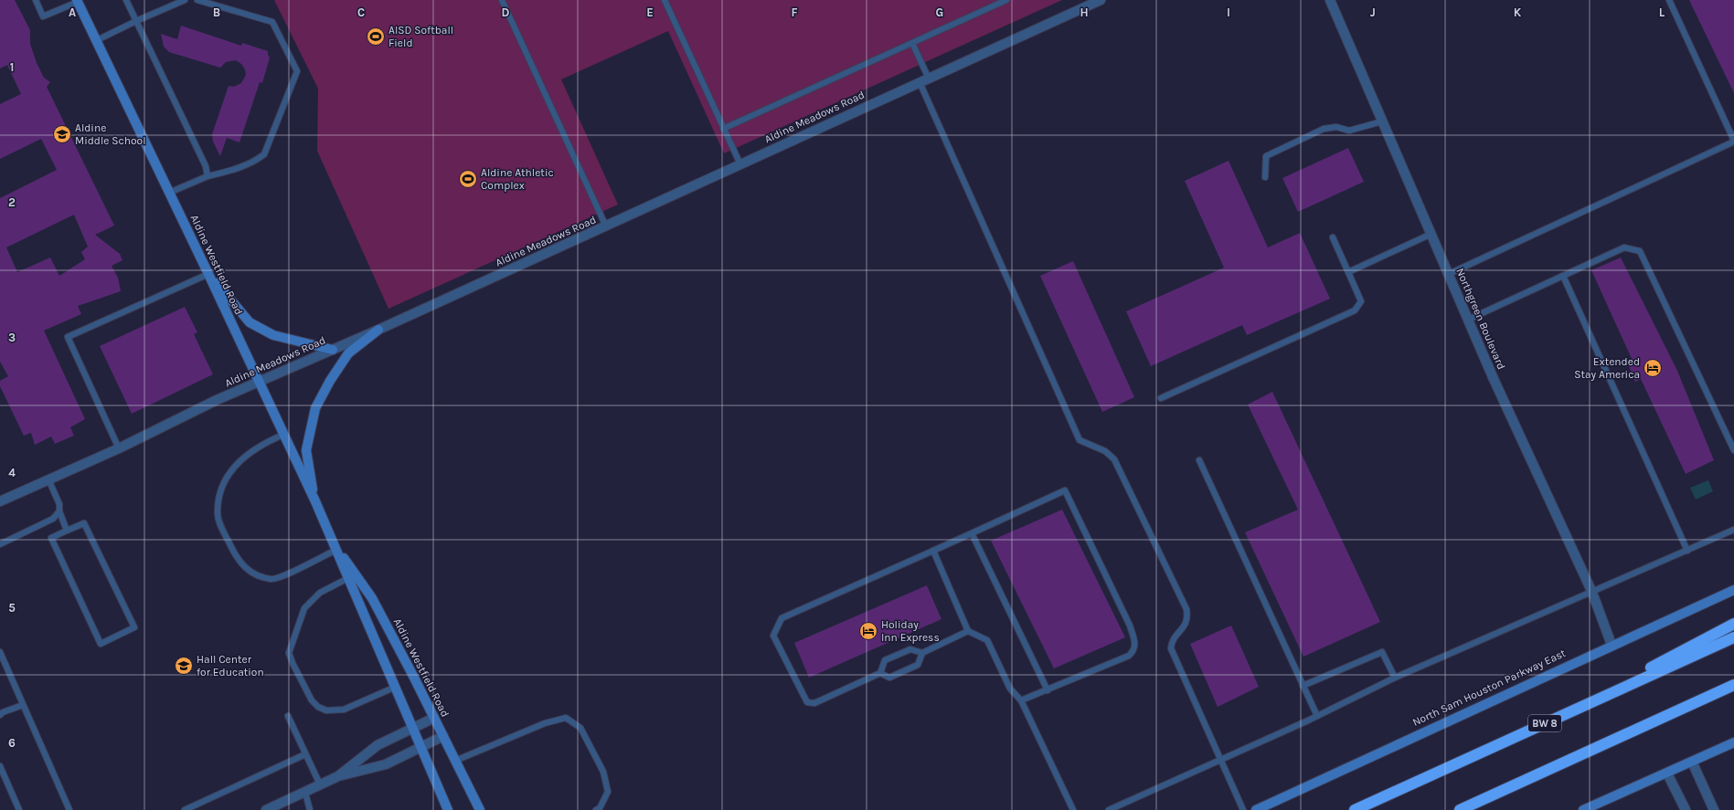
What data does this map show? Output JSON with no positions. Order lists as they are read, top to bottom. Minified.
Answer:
{"streets":{"highway":["BW 8"],"main road":["Aldine Westfield Road","North Sam Houston Parkway East"],"street":["Aldine Meadows Road","Northgreen Boulevard"]},"crossings":[["Aldine Meadows Road","Aldine Westfield Road"],["Northgreen Boulevard","North Sam Houston Parkway East"]],"places":{"sports":["AISD Softball Field","Aldine Athletic Complex"],"school or university":["Aldine Middle School","Hall Center for Education"],"hotel":["Extended Stay America","Holiday Inn Express"]},"grid":{"columns":["A","B","C","D","E","F","G","H","I","J","K","L"],"rows":["1","2","3","4","5","6"]}}
